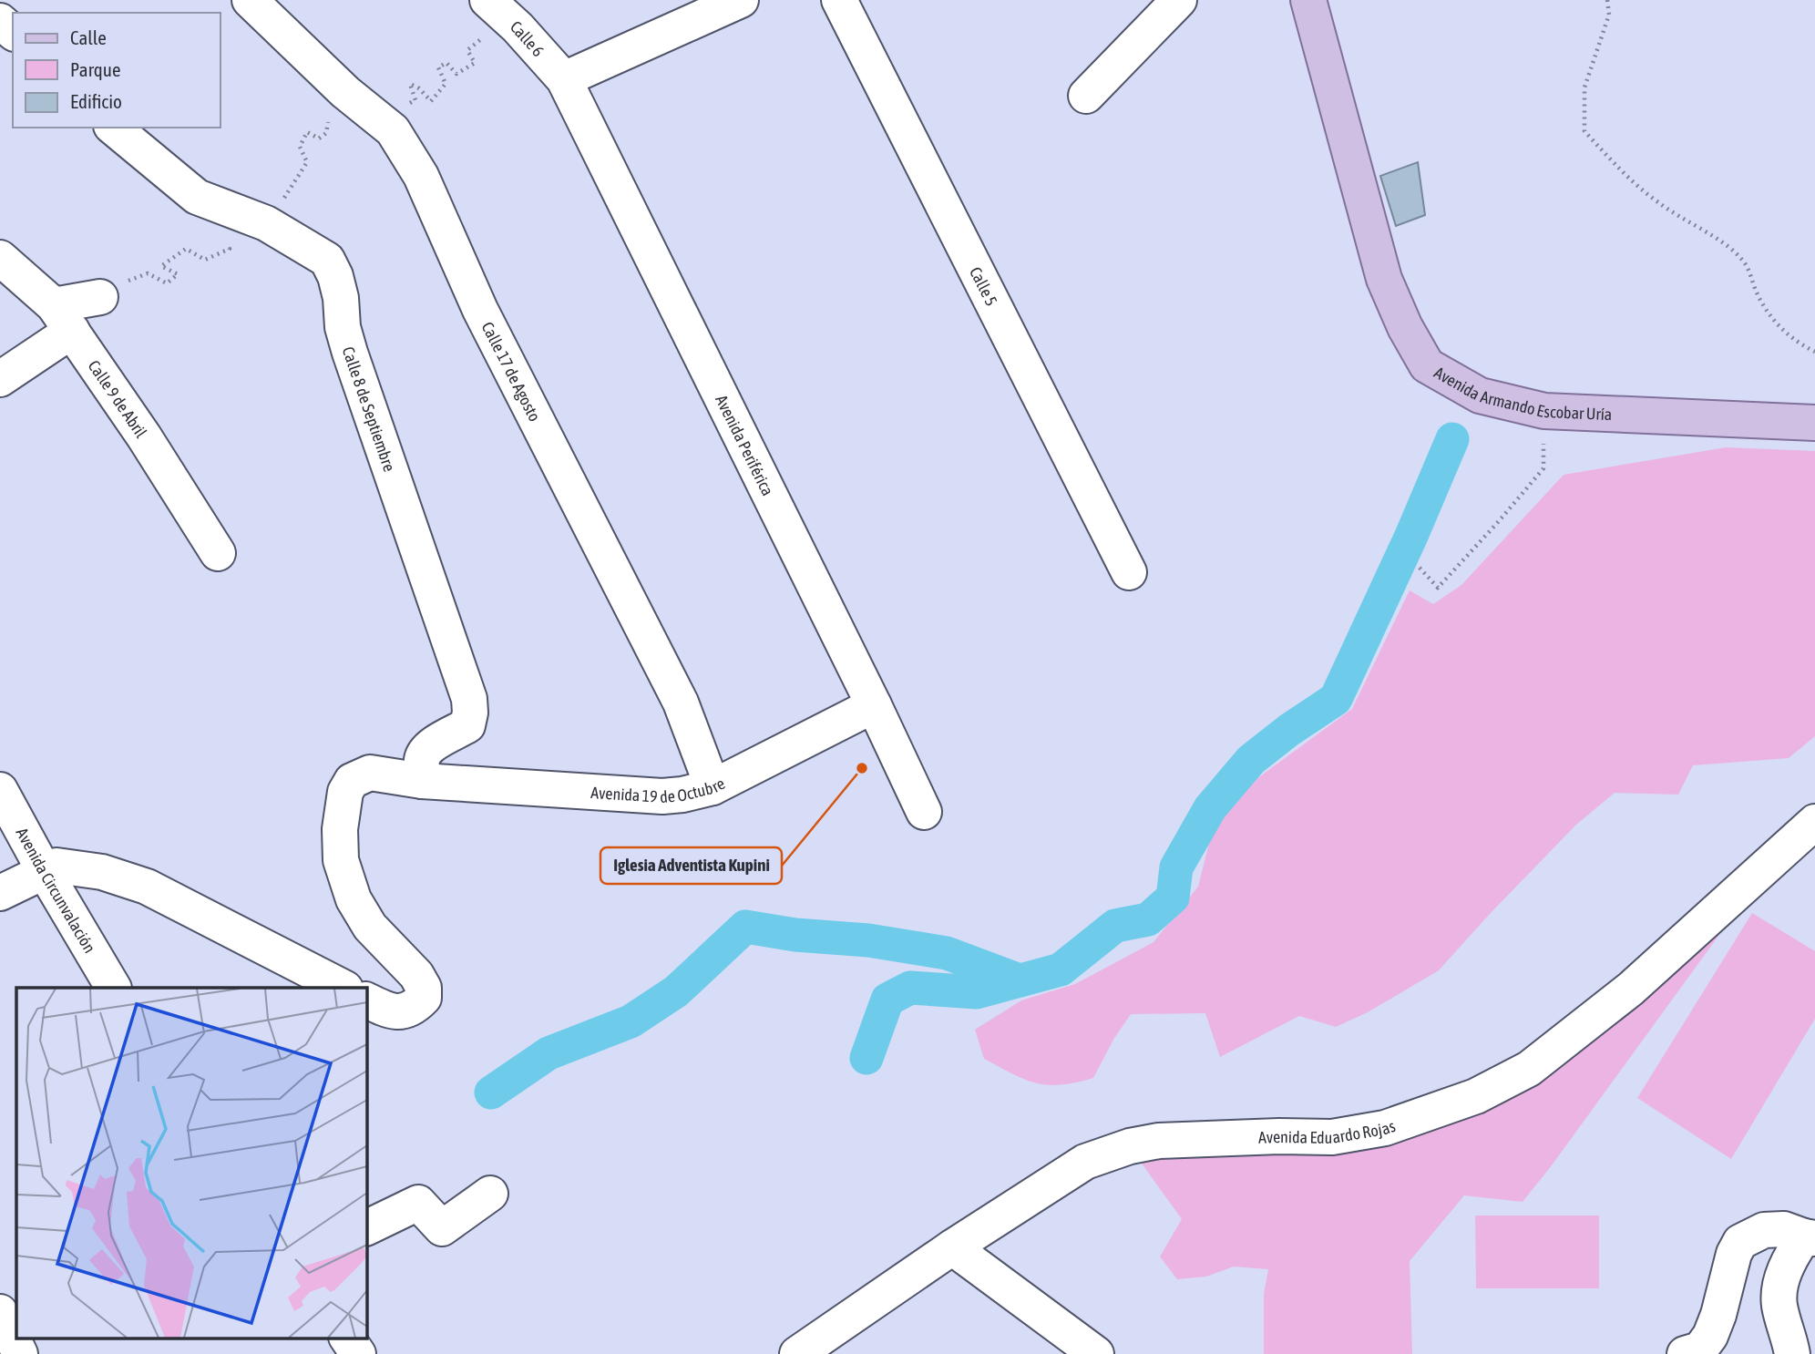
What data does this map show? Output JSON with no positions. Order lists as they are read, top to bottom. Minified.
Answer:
{"streets":{"main road":["Avenida Armando Escobar Uría"],"street":["Calle 6","Calle 5","Calle 17 de Agosto","Calle 9 de Abril","Calle 8 de Septiembre","Avenida Periférica","Avenida 19 de Octubre","Avenida Circunvalación","Avenida Eduardo Rojas"]},"crossings":[["Calle 6","Avenida Periférica"],["Calle 17 de Agosto","Avenida 19 de Octubre"],["Calle 8 de Septiembre","Avenida 19 de Octubre"],["Avenida Periférica","Avenida 19 de Octubre"]],"places":["Iglesia Adventista Kupini"],"legend":["Calle","Parque","Edificio"]}
